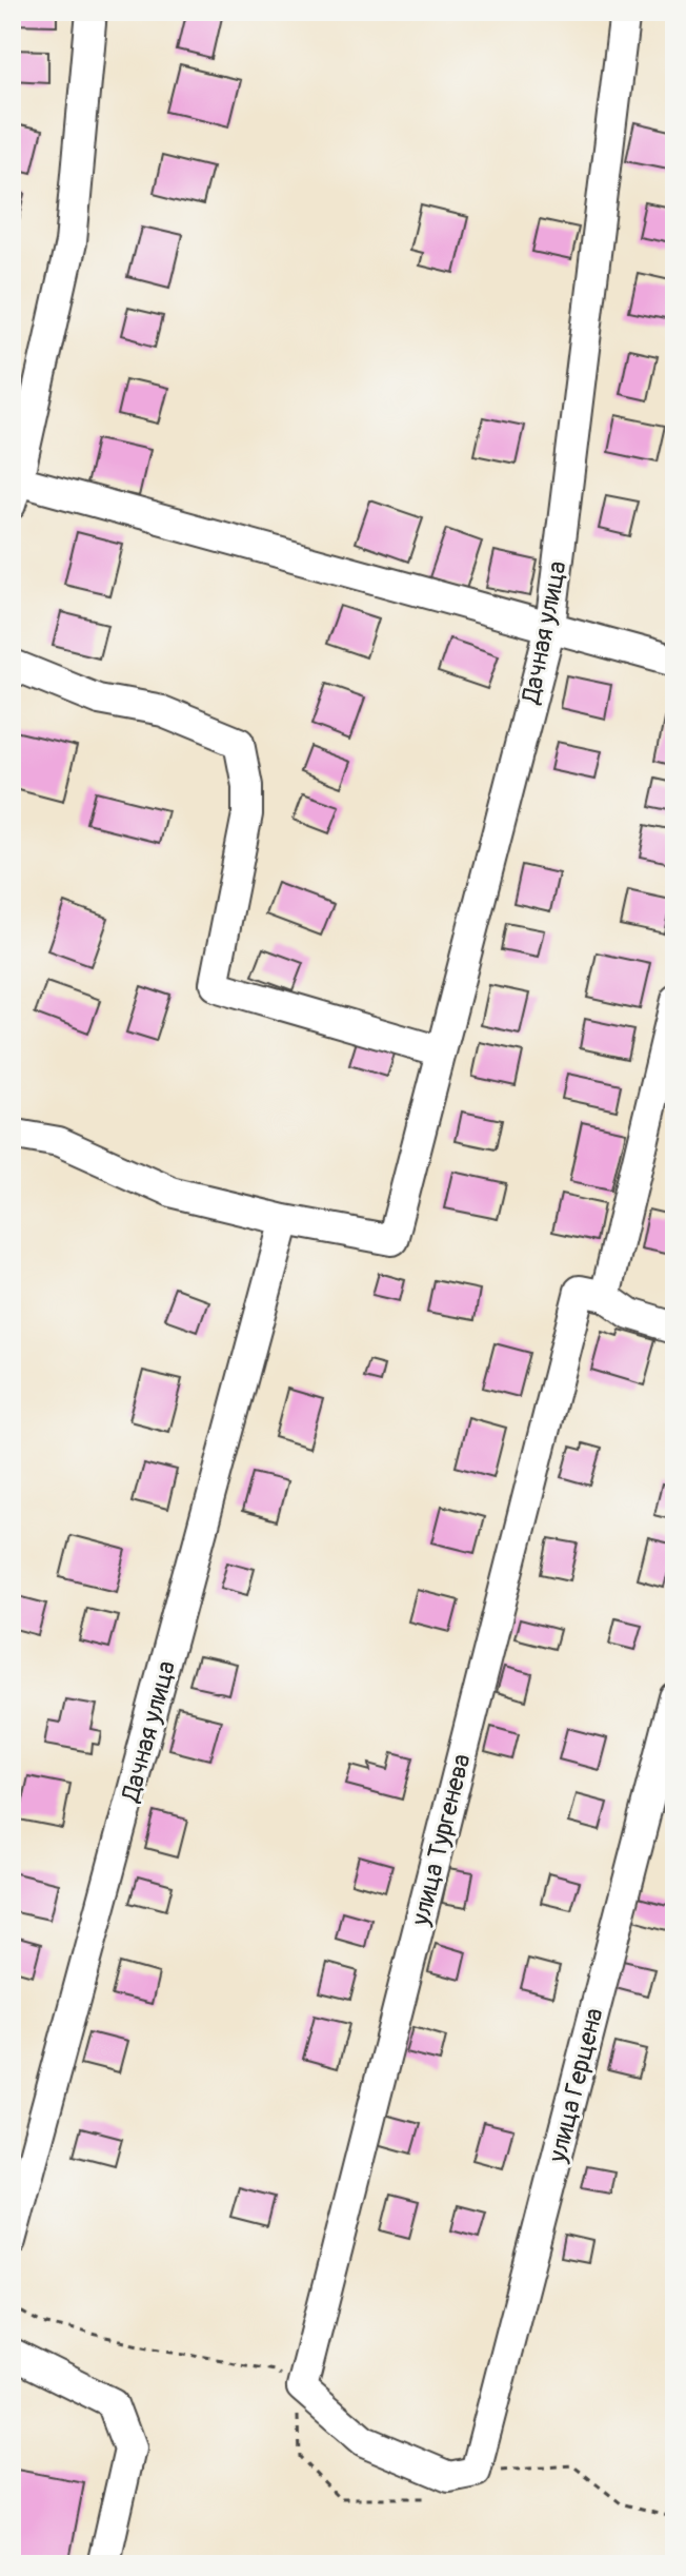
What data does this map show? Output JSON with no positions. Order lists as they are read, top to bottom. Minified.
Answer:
{"streets":{"street":["Дачная улица","улица Тургенева","улица Герцена"]},"crossings":[["улица Тургенева","улица Герцена"]]}
